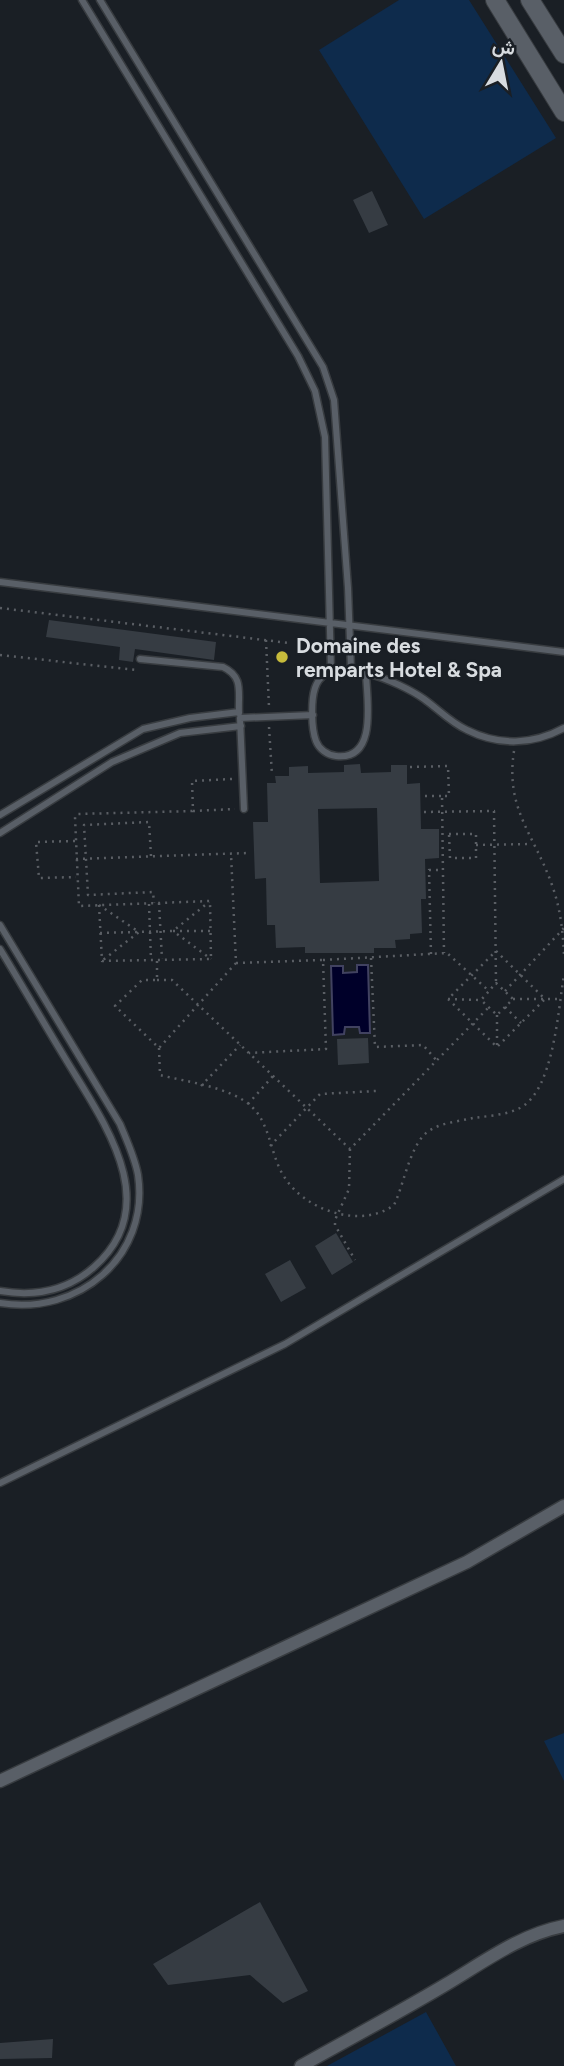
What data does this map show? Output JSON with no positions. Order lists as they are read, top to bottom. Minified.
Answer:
{"places":["Domaine des remparts Hotel & Spa"],"north":"top"}
